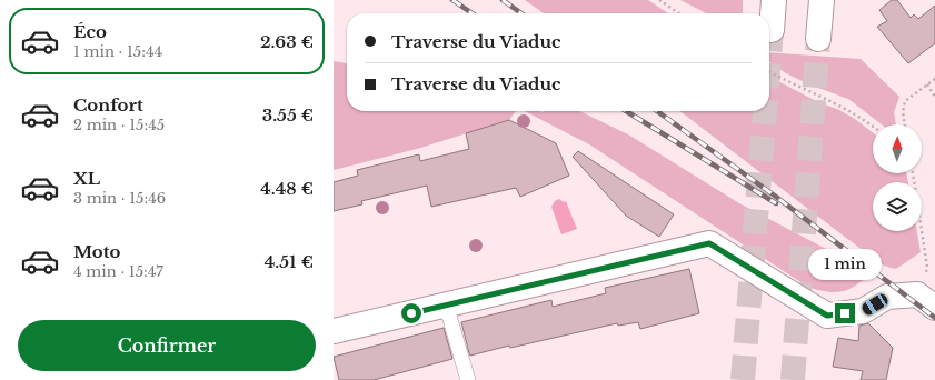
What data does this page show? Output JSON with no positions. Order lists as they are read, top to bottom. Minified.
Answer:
{"north":"top","page":{"list":[{"name":"Éco","note":"1 min · 15:44","value":"2.63 €"},{"name":"Confort","note":"2 min · 15:45","value":"3.55 €"},{"name":"XL","note":"3 min · 15:46","value":"4.48 €"},{"name":"Moto","note":"4 min · 15:47","value":"4.51 €"}],"banner":["Traverse du Viaduc","Traverse du Viaduc"],"bubble":"1 min","buttons":"Confirmer"}}
